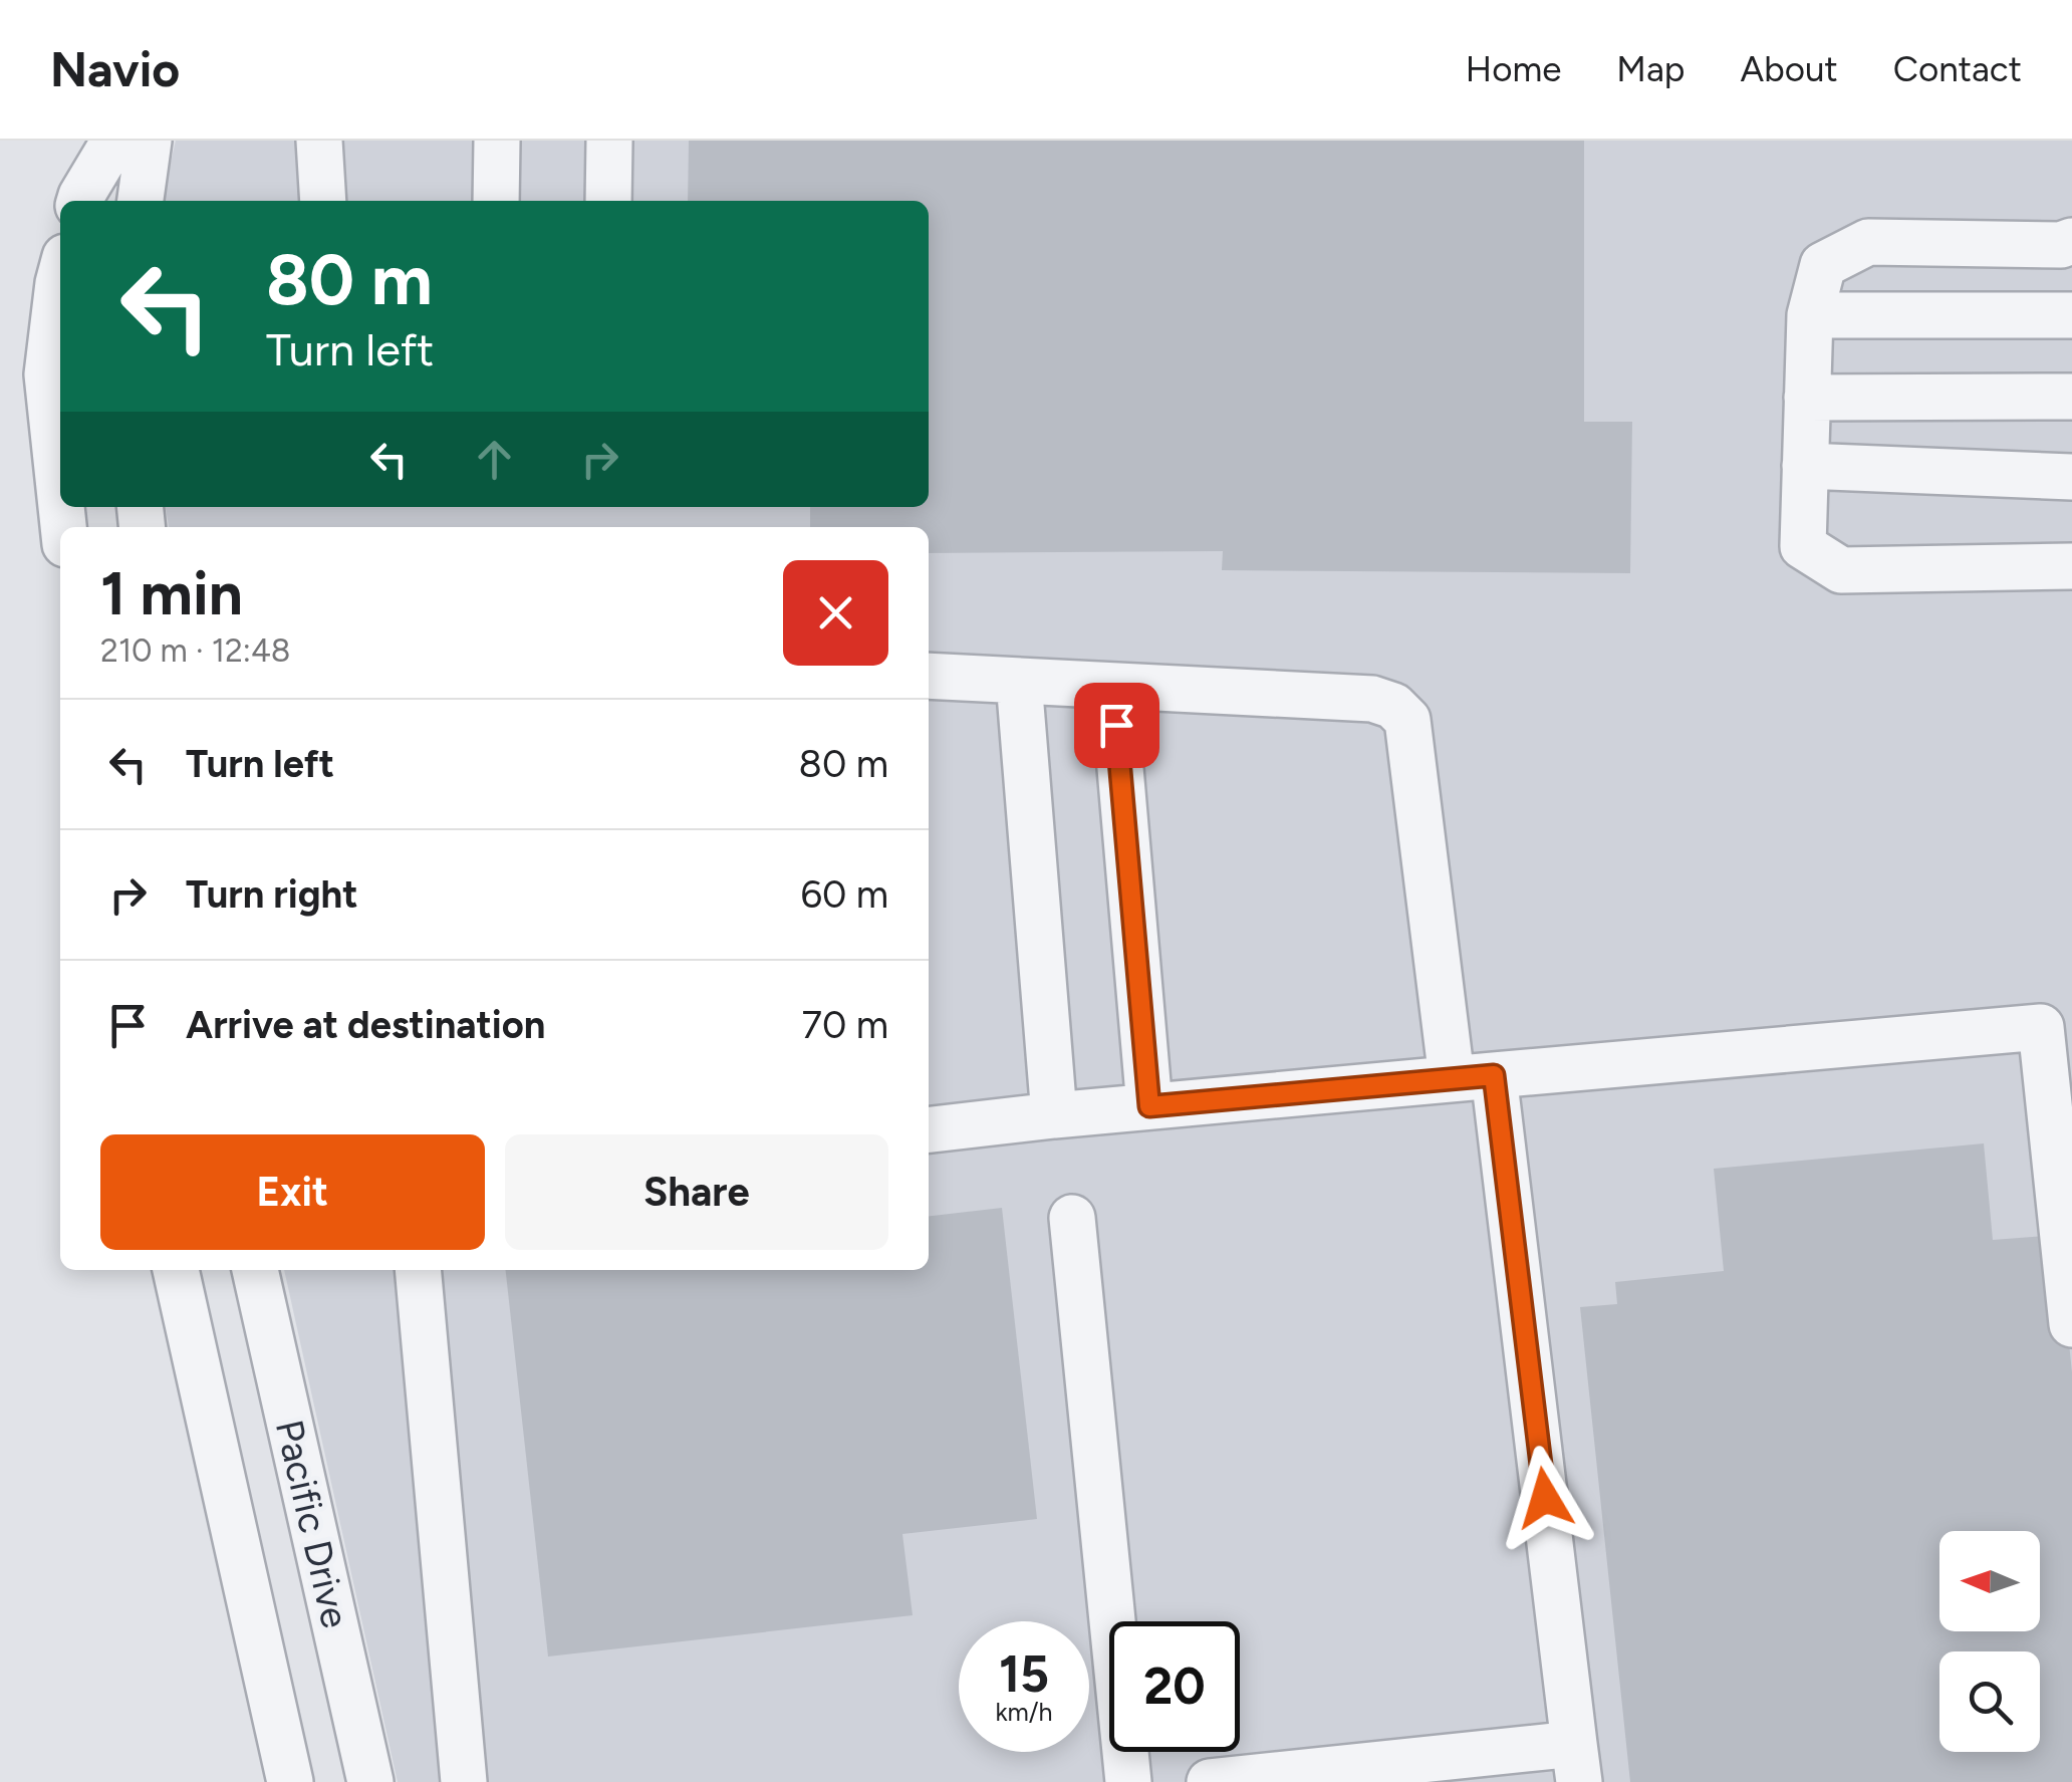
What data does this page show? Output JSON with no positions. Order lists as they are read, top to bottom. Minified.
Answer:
{"streets":{"street":["Pacific Drive"]},"north":"left","page":{"header":"Navio","nav":["Home","Map","About","Contact"],"turn":["80 m","Turn left"],"heading":["1 min","210 m · 12:48"],"list":[{"name":"Turn left","value":"80 m"},{"name":"Turn right","value":"60 m"},{"name":"Arrive at destination","value":"70 m"}],"buttons":["Exit","Share"],"speed":"15 km/h","limit":"20"}}
